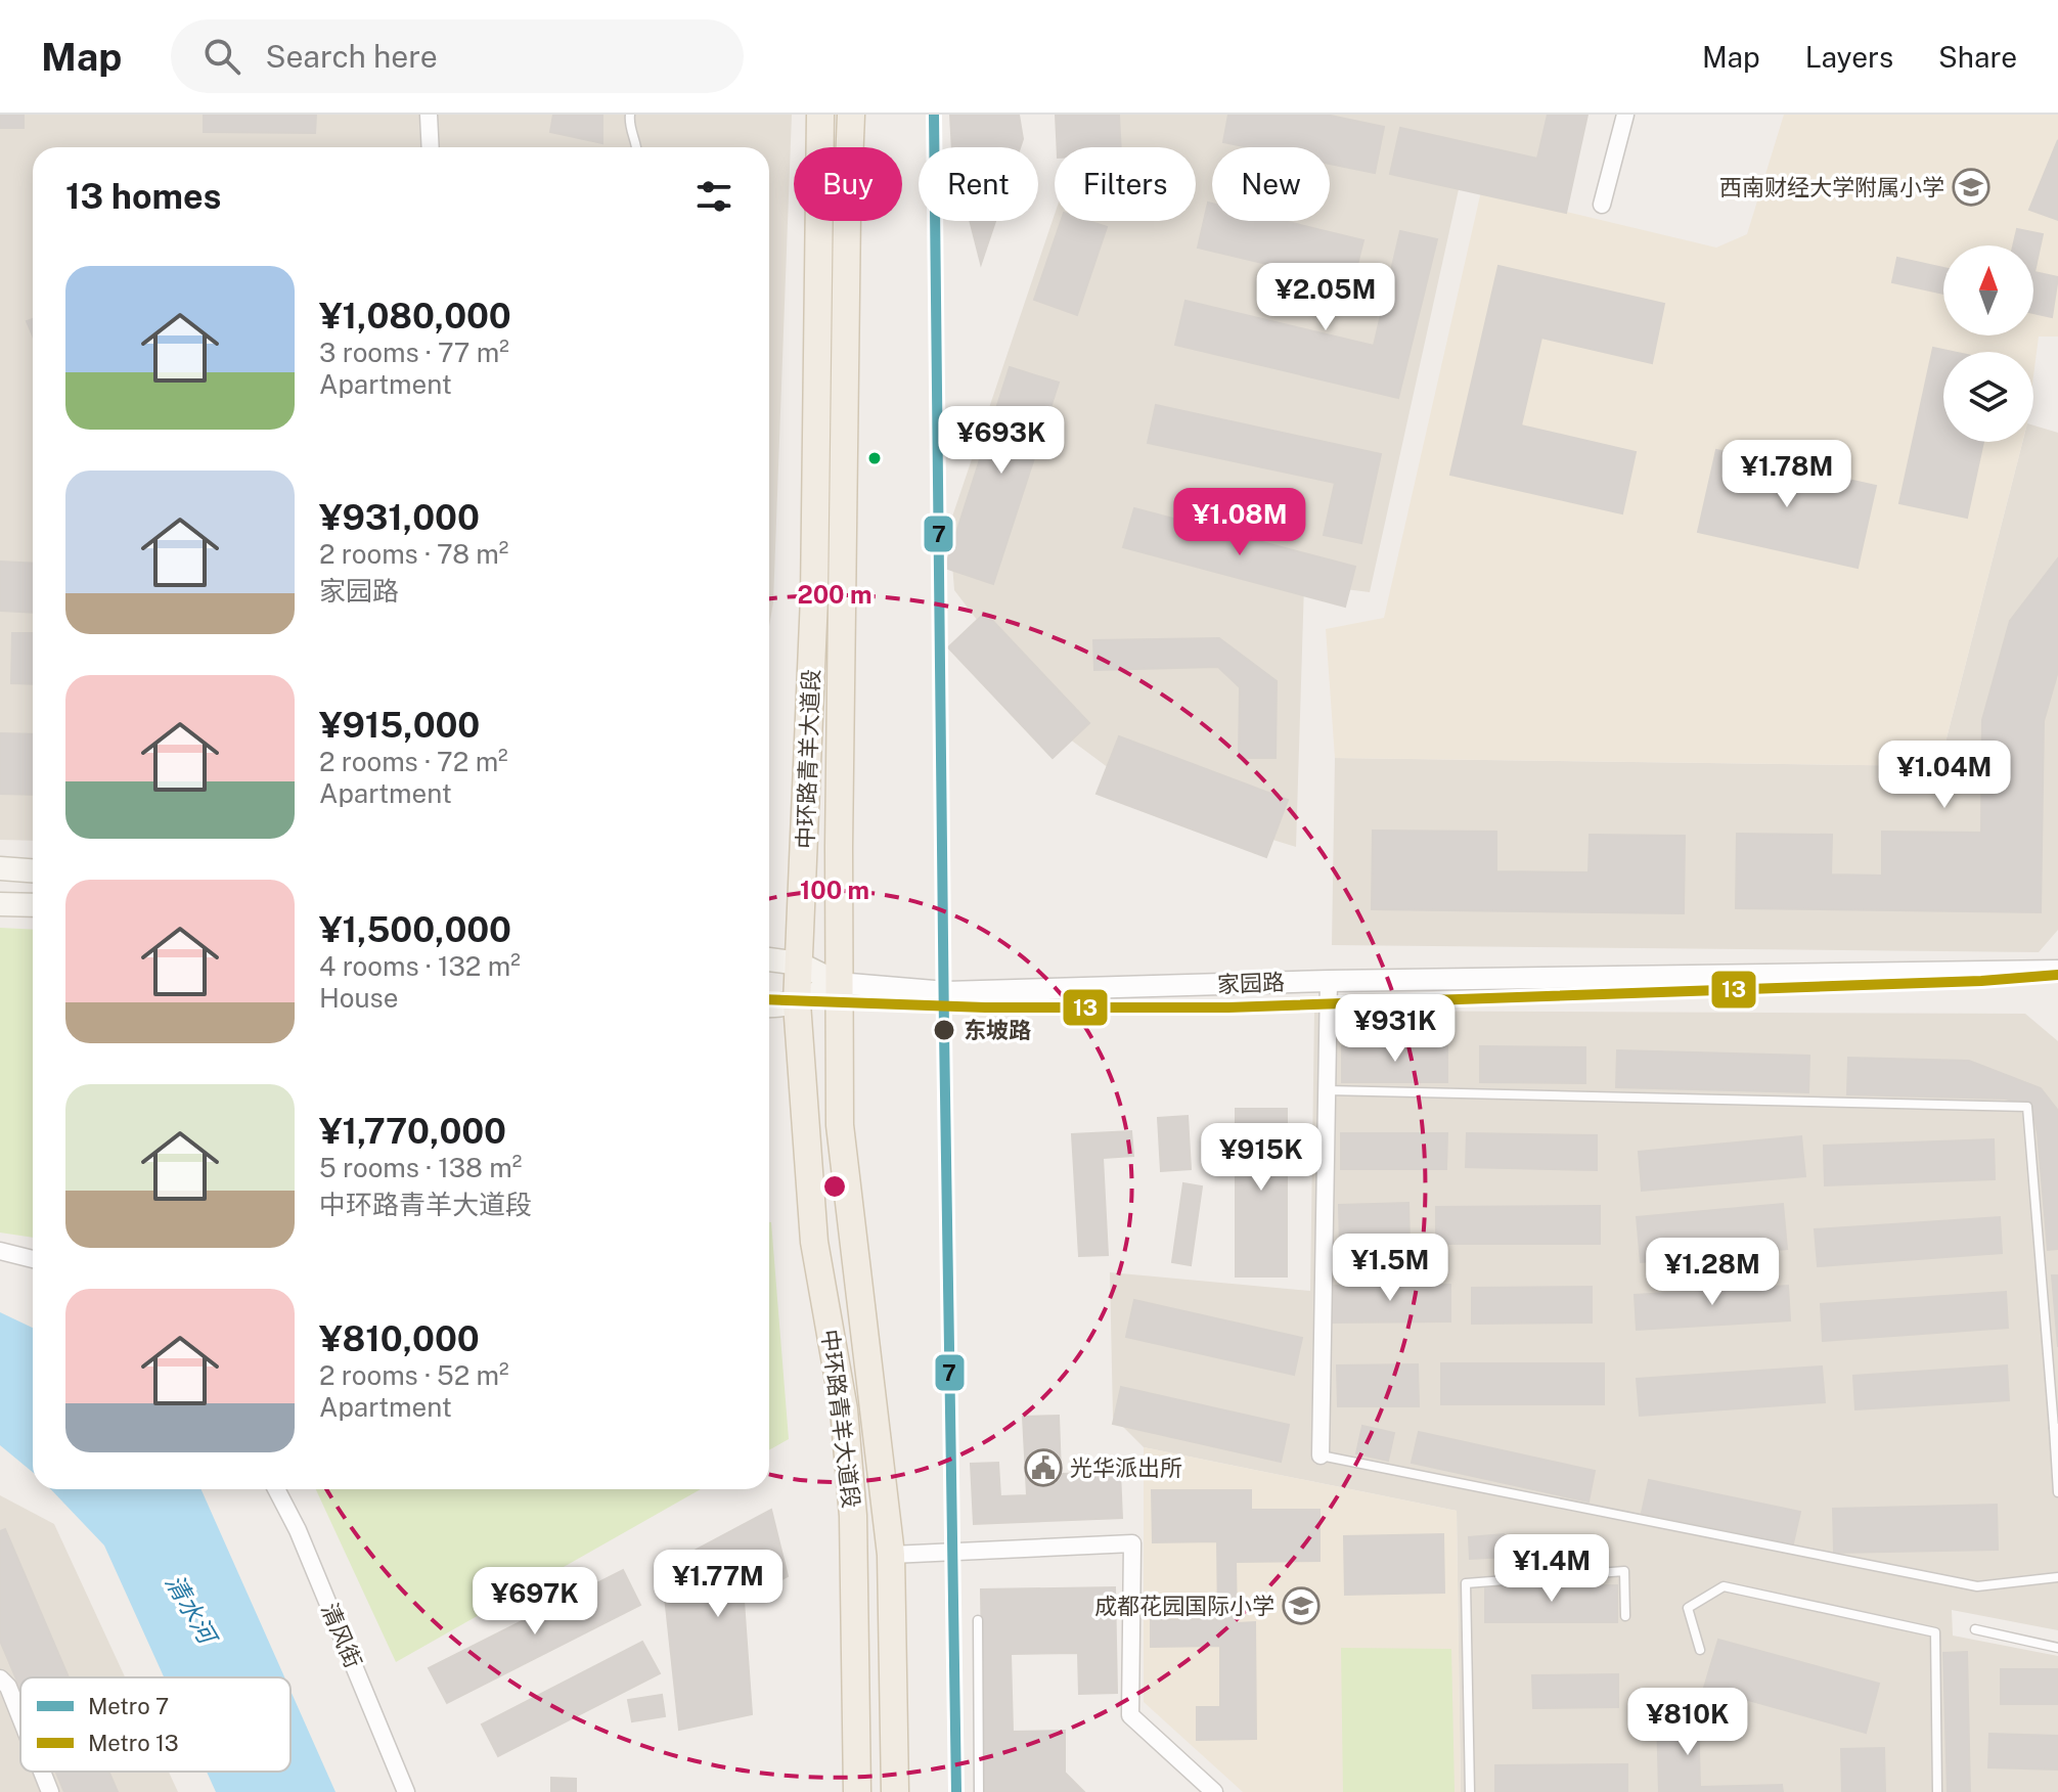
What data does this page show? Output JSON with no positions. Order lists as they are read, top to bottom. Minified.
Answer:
{"streets":{"main road":["中环路青羊大道段"],"street":["家园路","清风街"]},"crossings":[["中环路青羊大道段","家园路"]],"water":["清水河"],"places":{"school or university":["西南财经大学附属小学","成都花园国际小学"],"other":["东坡路"],"public building":["光华派出所"]},"lines":["metro line 7","metro line 13"],"legend":["Metro 7","Metro 13"],"north":"top","page":{"header":"Map","search":"Search here","nav":["Map","Layers","Share"],"chip":["Buy","Rent","Filters","New"],"heading":"13 homes","list":[{"name":"¥1,080,000","note":"3 rooms · 77 m² · Apartment"},{"name":"¥931,000","note":"2 rooms · 78 m² · 家园路"},{"name":"¥915,000","note":"2 rooms · 72 m² · Apartment"},{"name":"¥1,500,000","note":"4 rooms · 132 m² · House"},{"name":"¥1,770,000","note":"5 rooms · 138 m² · 中环路青羊大道段"},{"name":"¥810,000","note":"2 rooms · 52 m² · Apartment"}],"price":["¥2.05M","¥693K","¥1.78M","¥1.08M","¥1.04M","¥931K","¥915K","¥1.5M","¥1.28M","¥1.4M","¥1.77M","¥697K","¥810K"]},"rings":["200 m","100 m"]}
